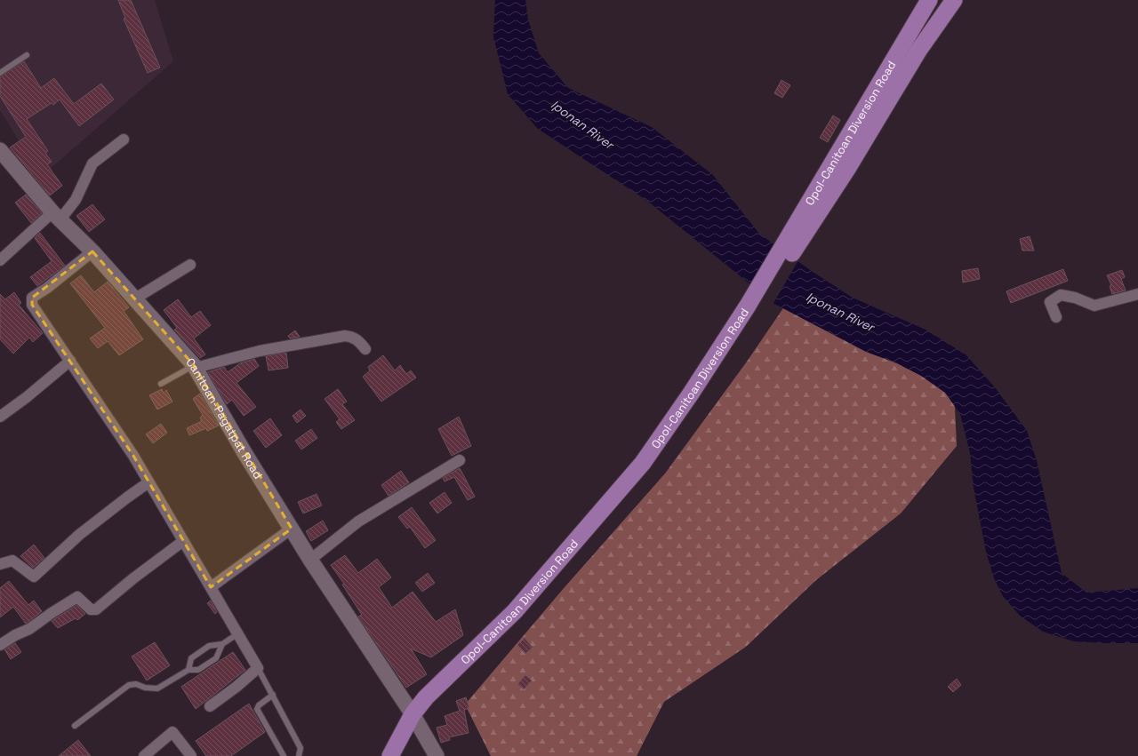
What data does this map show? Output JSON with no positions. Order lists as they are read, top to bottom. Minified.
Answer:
{"streets":{"main road":["Opol-Canitoan Diversion Road"],"street":["Canitoan-Pagatpat Road"]},"crossings":[["Opol-Canitoan Diversion Road","Canitoan-Pagatpat Road"]],"water":["Iponan River"]}
